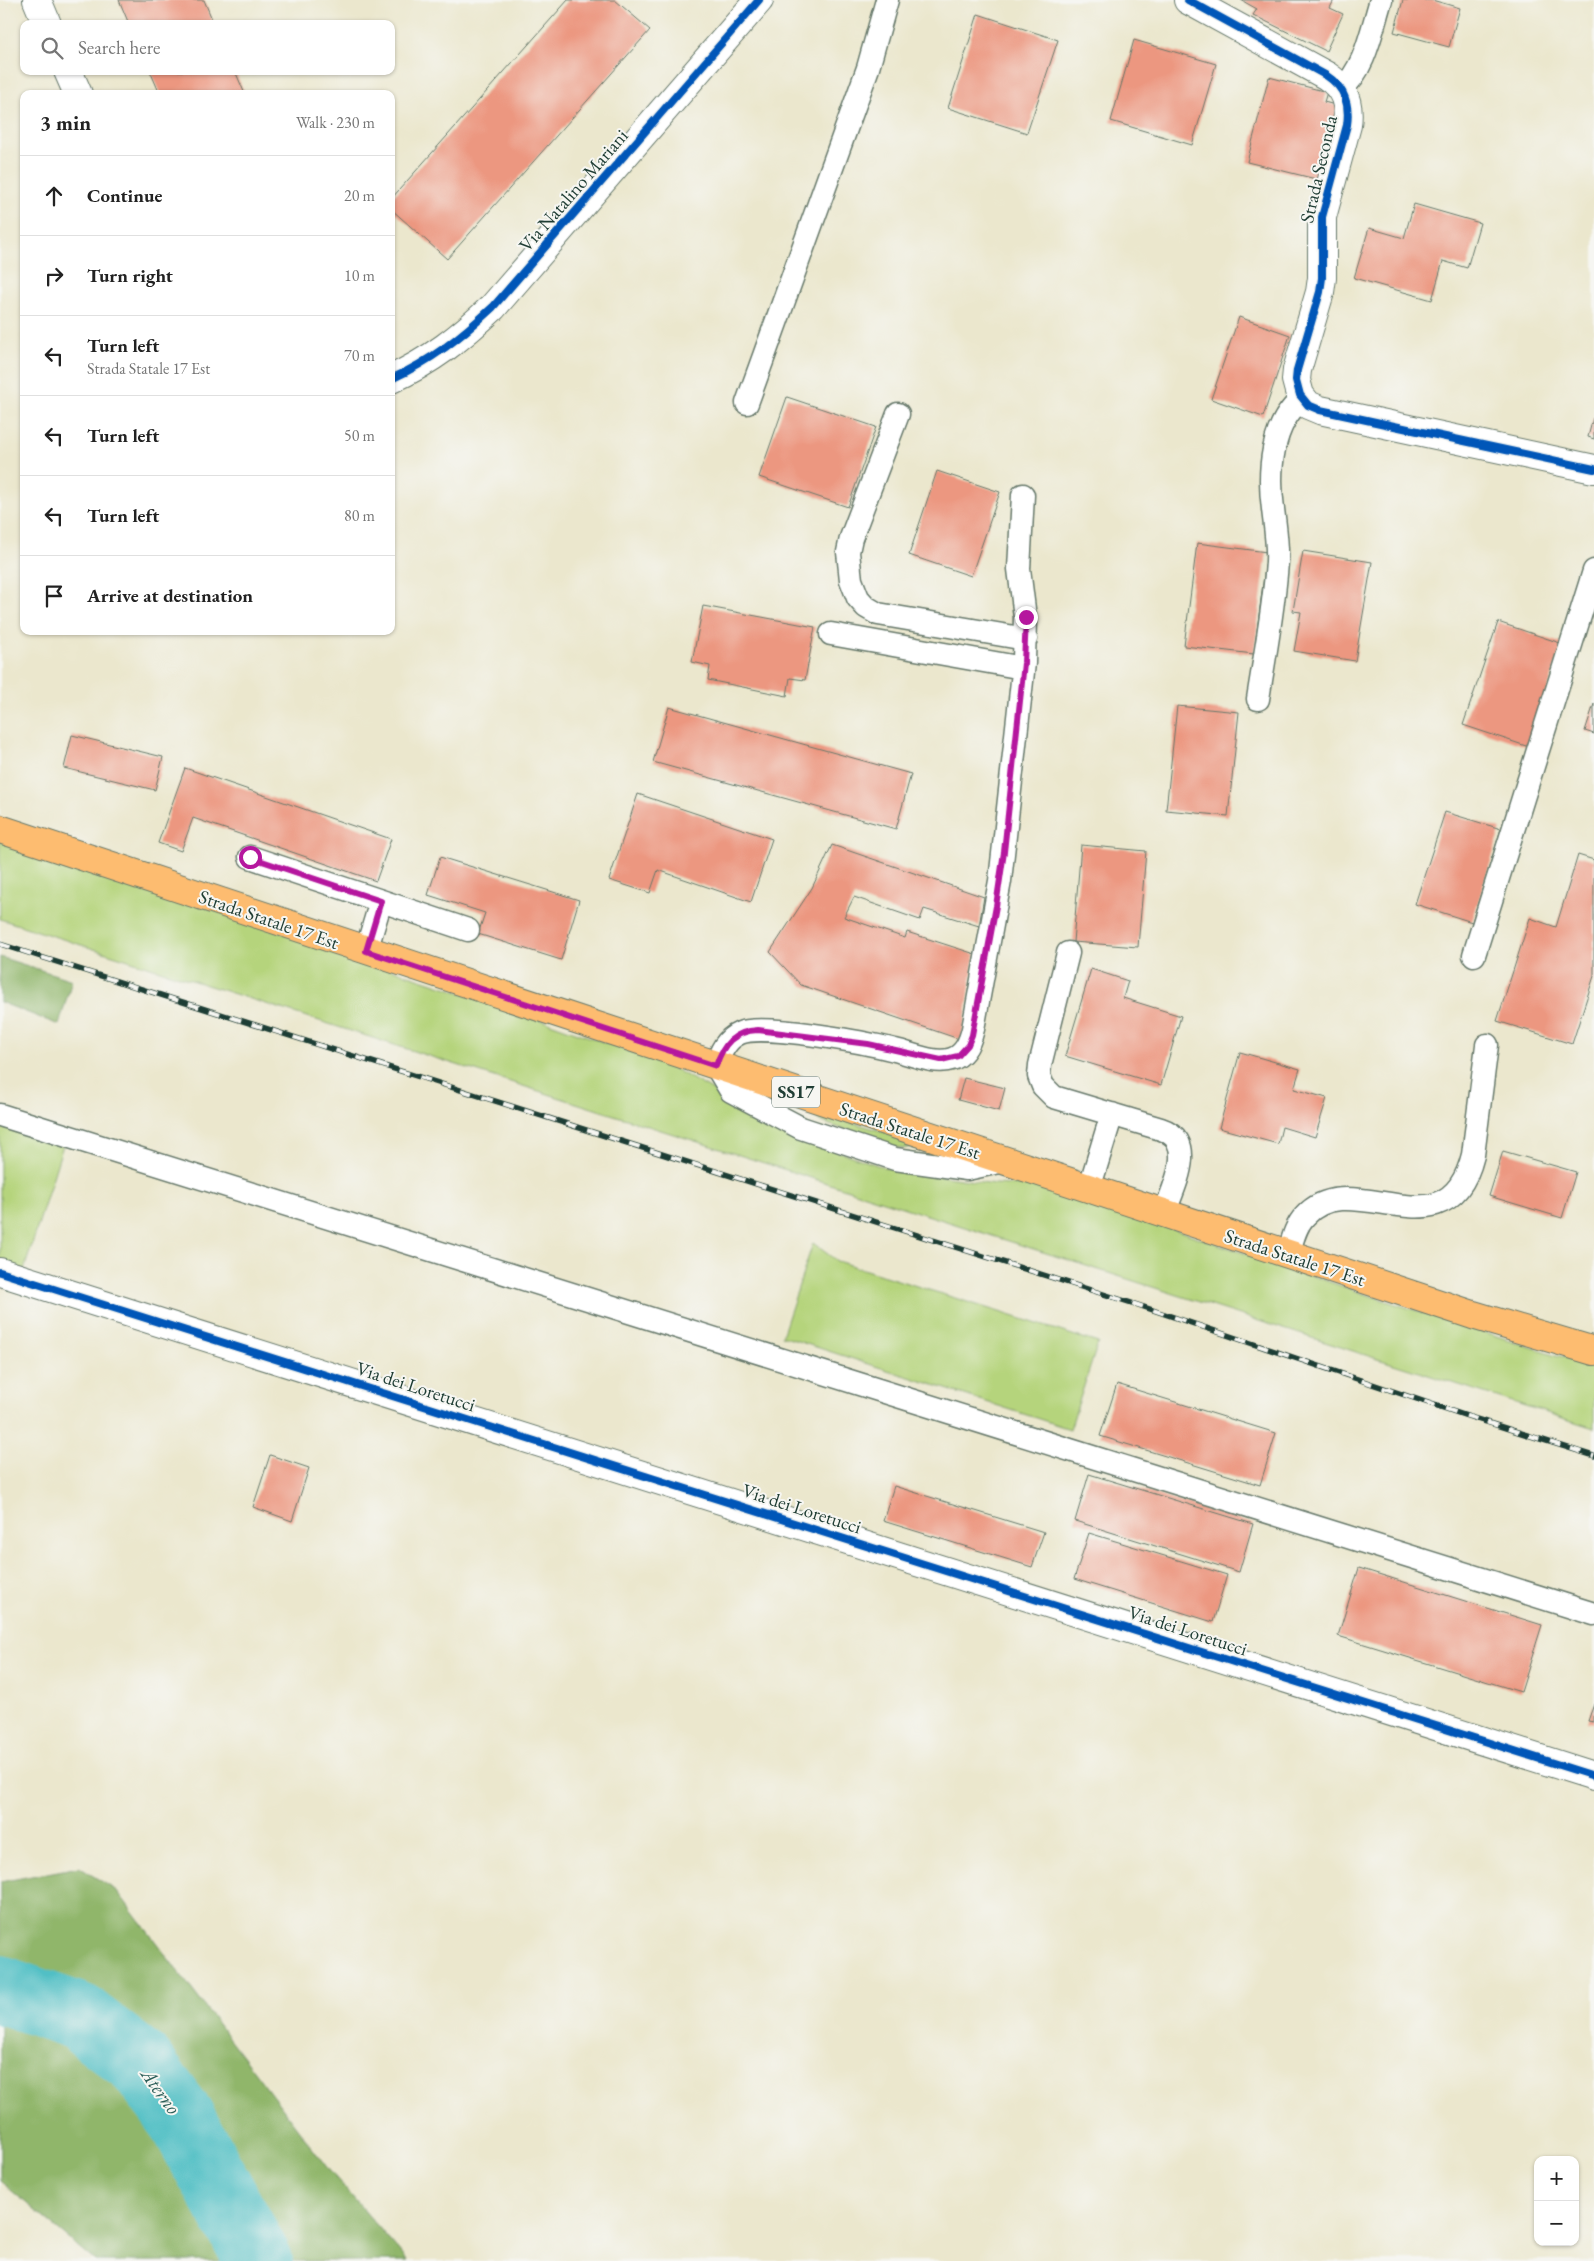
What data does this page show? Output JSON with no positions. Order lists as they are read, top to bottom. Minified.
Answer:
{"streets":{"main road":["Strada Statale 17 Est","SS17"],"street":["Strada Seconda","Via Natalino Mariani","Via dei Loretucci"]},"water":["Aterno"],"page":{"search":"Search here","heading":["3 min","Walk · 230 m"],"list":[["Continue","20 m"],["Turn right","10 m"],["Turn left","Strada Statale 17 Est","70 m"],["Turn left","50 m"],["Turn left","80 m"],"Arrive at destination"],"map_buttons":["+","−"]}}
